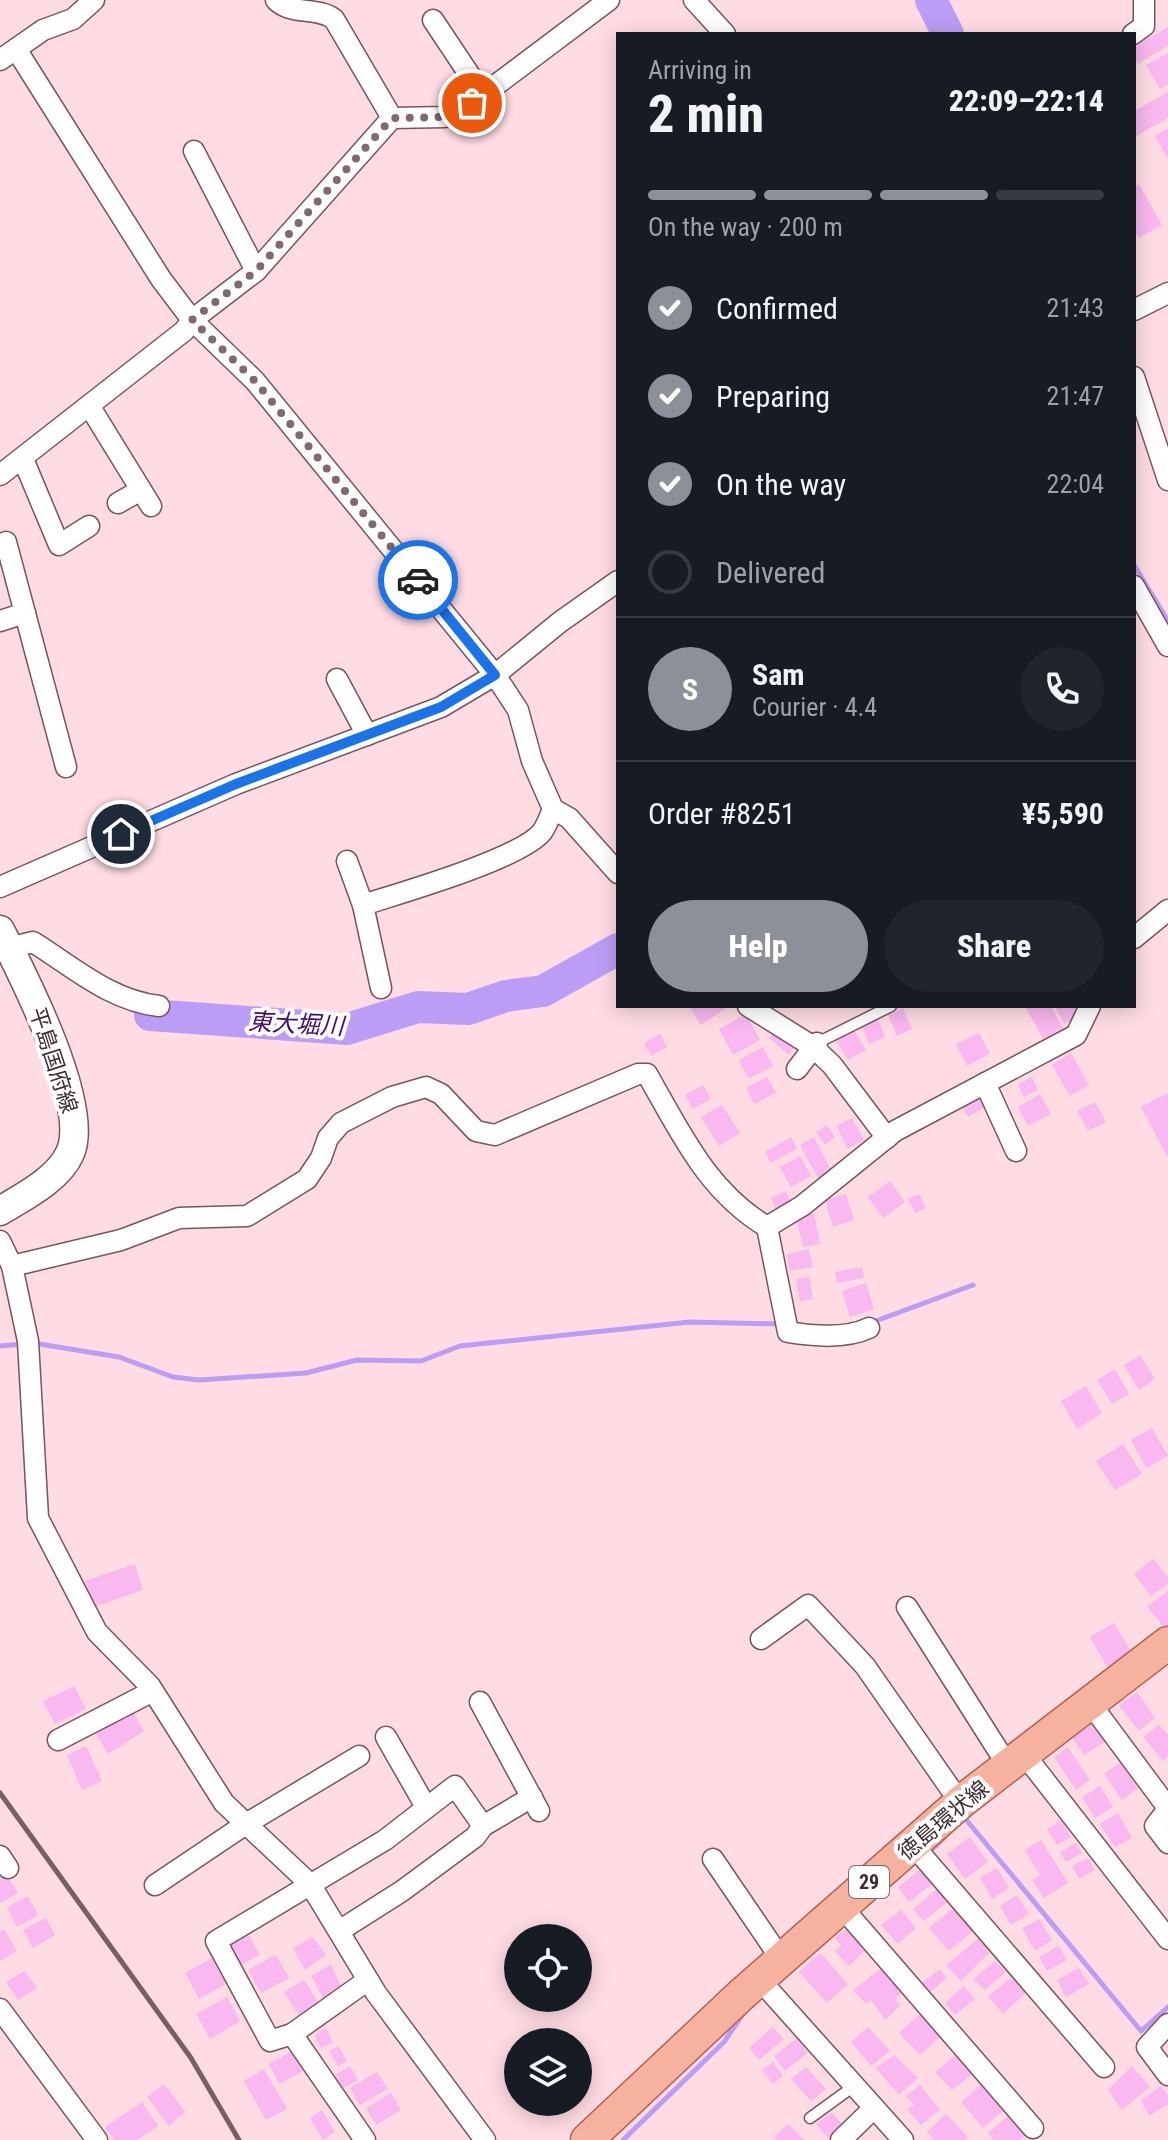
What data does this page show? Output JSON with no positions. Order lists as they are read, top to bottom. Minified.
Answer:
{"streets":{"main road":["平島国府線","徳島環状線","29"]},"water":["東大堀川"],"page":{"heading":["2 min","Arriving in","22:09–22:14"],"panel":["Sam","Courier · 4.4","Order #8251","¥5,590"],"bar":"On the way · 200 m","list":[["Confirmed","21:43"],["Preparing","21:47"],["On the way","22:04"],"Delivered"],"round":"S","buttons":["Help","Share"]}}
